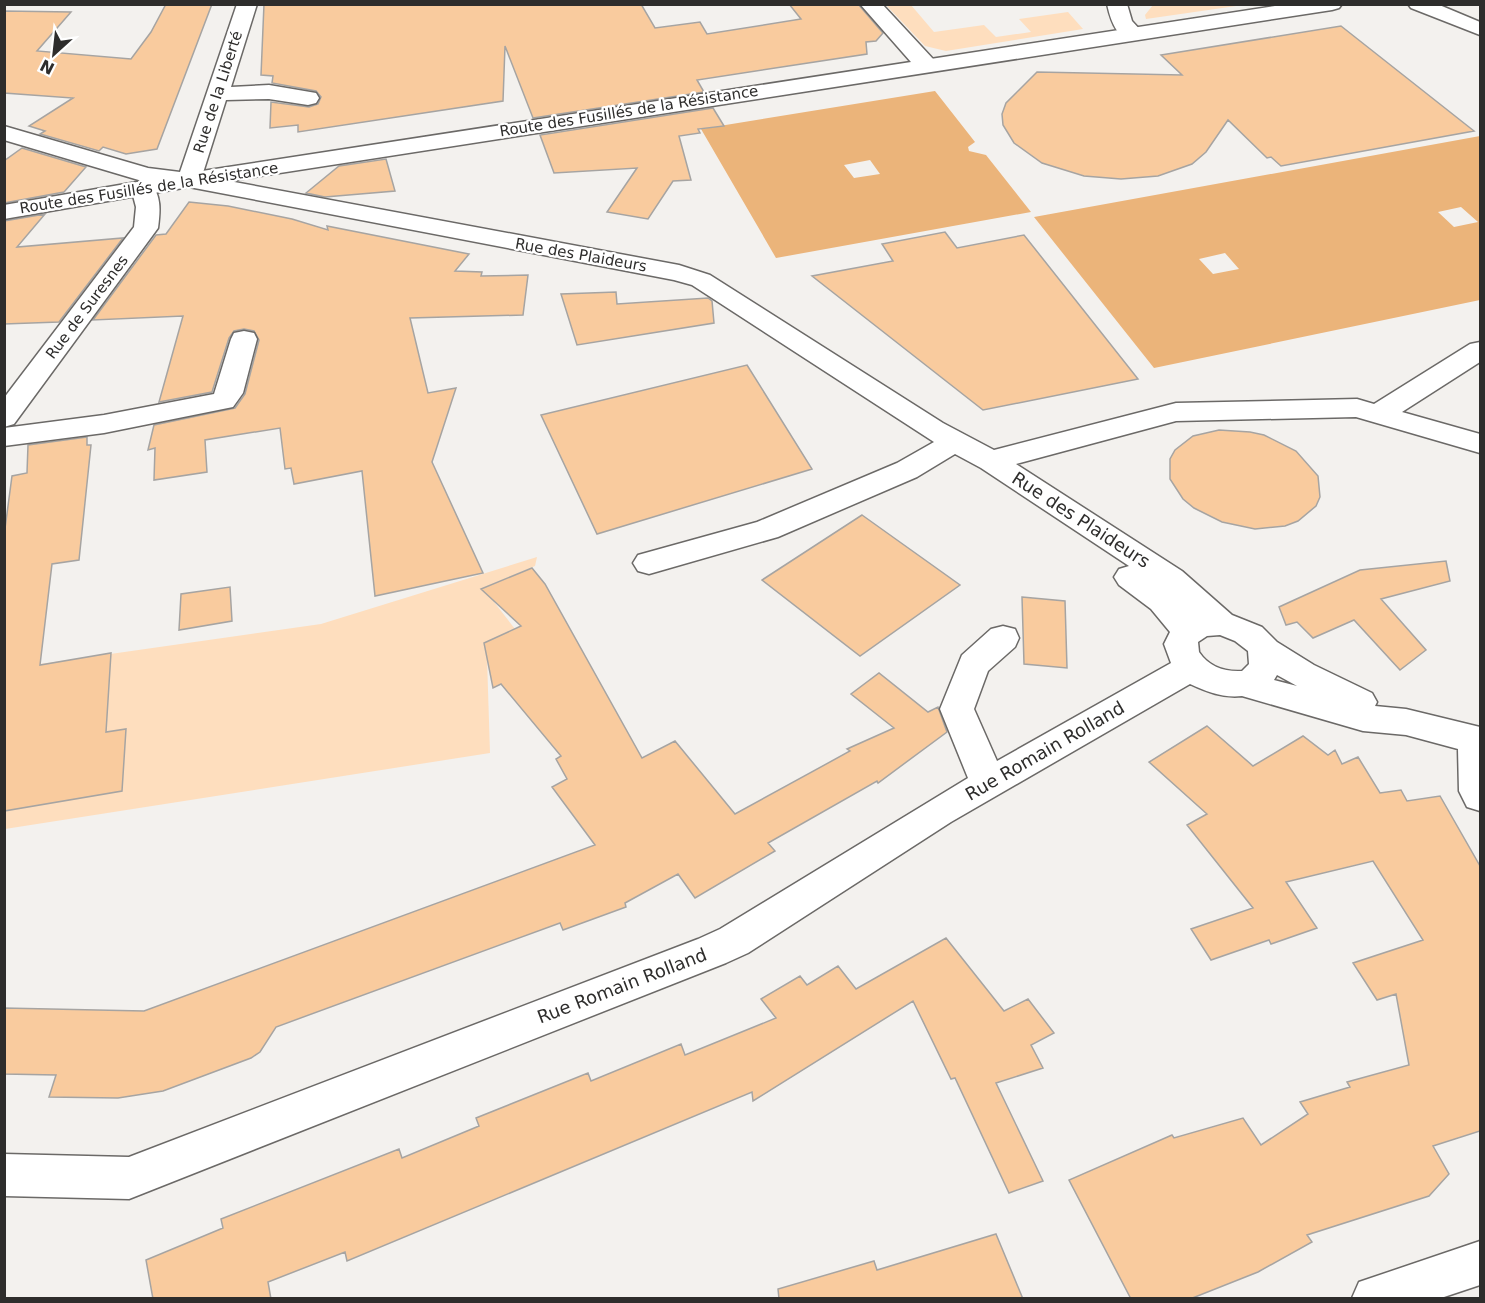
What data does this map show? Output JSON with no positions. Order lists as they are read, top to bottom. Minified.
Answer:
{"streets":{"street":["Rue de la Liberté","Route des Fusillés de la Résistance","Rue des Plaideurs","Rue de Suresnes","Rue Romain Rolland"]},"crossings":[["Rue de la Liberté","Route des Fusillés de la Résistance"],["Rue de la Liberté","Rue des Plaideurs"],["Route des Fusillés de la Résistance","Rue des Plaideurs"],["Route des Fusillés de la Résistance","Rue de Suresnes"],["Rue des Plaideurs","Rue Romain Rolland"]],"north":"bottom left"}
